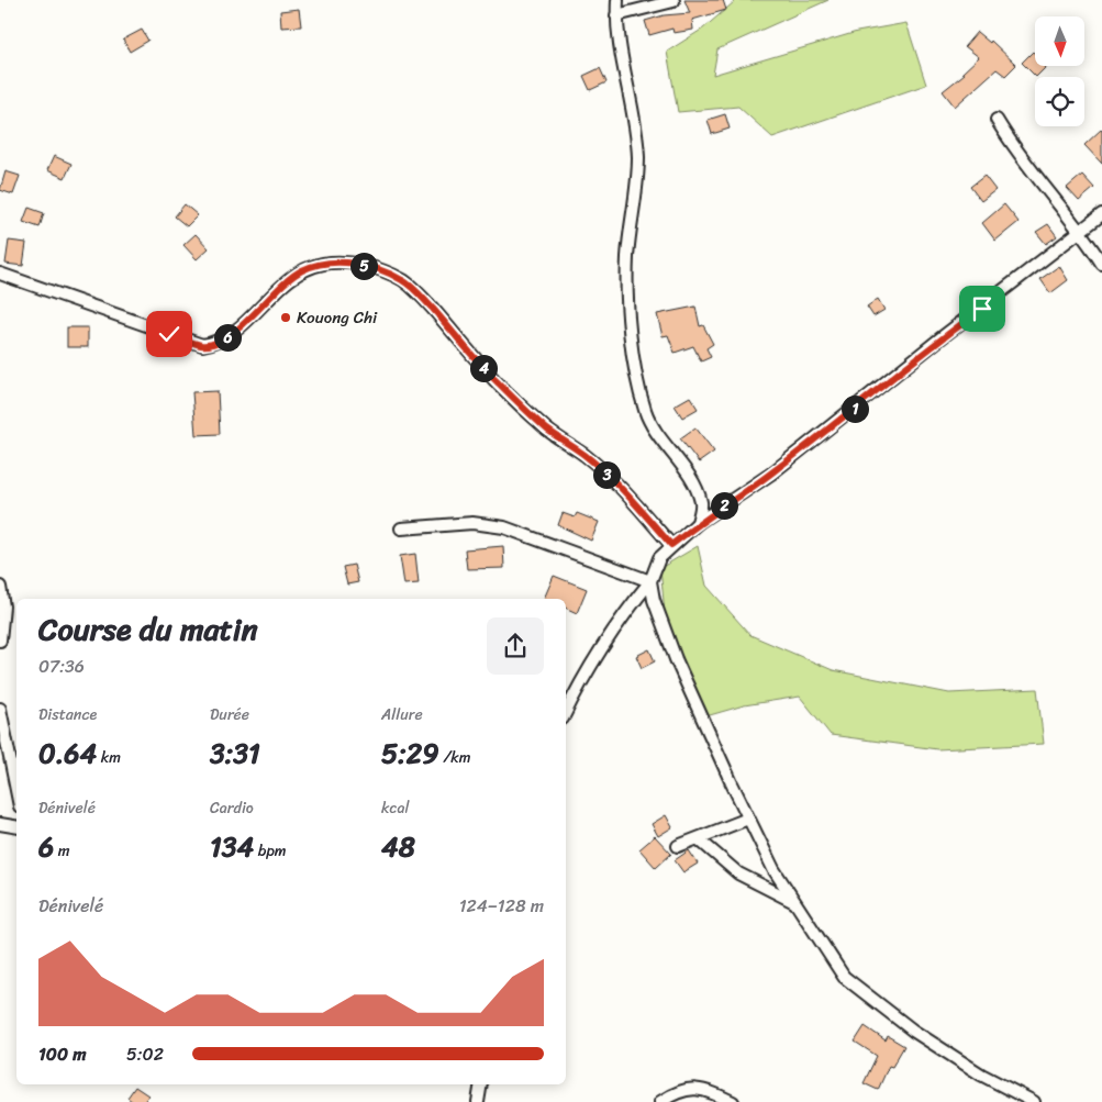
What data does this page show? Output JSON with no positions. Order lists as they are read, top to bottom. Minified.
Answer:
{"places":["Kouong Chi"],"north":"bottom","page":{"pins":["5","6","4","1","3","2"],"heading":["Course du matin","07:36"],"stats":[["Distance","0.64 km"],["Durée","3:31"],["Allure","5:29 /km"],["Dénivelé","6 m"],["Cardio","134 bpm"],["kcal","48"]],"chart":["Dénivelé","124–128 m"],"list":[{"name":"100 m","note":"5:02"}]}}
